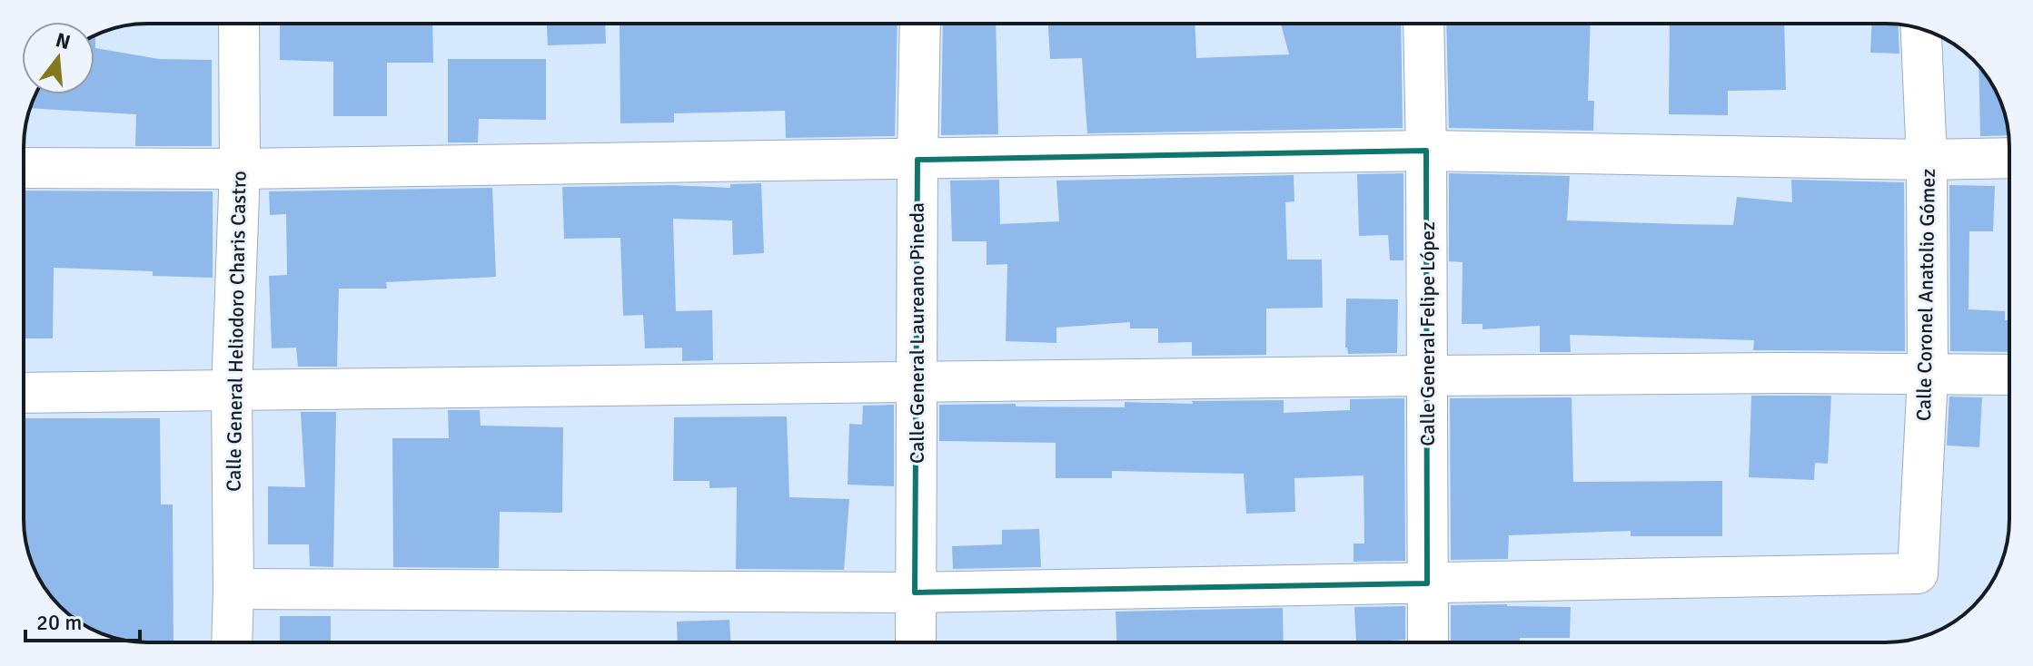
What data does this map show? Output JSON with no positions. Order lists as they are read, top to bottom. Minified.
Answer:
{"streets":{"street":["Calle Coronel Anatolio Gómez","Calle General Heliodoro Charis Castro","Calle General Laureano Pineda","Calle General Felipe López"]},"crossings":[["Calle Coronel Anatolio Gómez","Calle General Felipe López"]],"scale_bar":"20 m","north":"top"}
